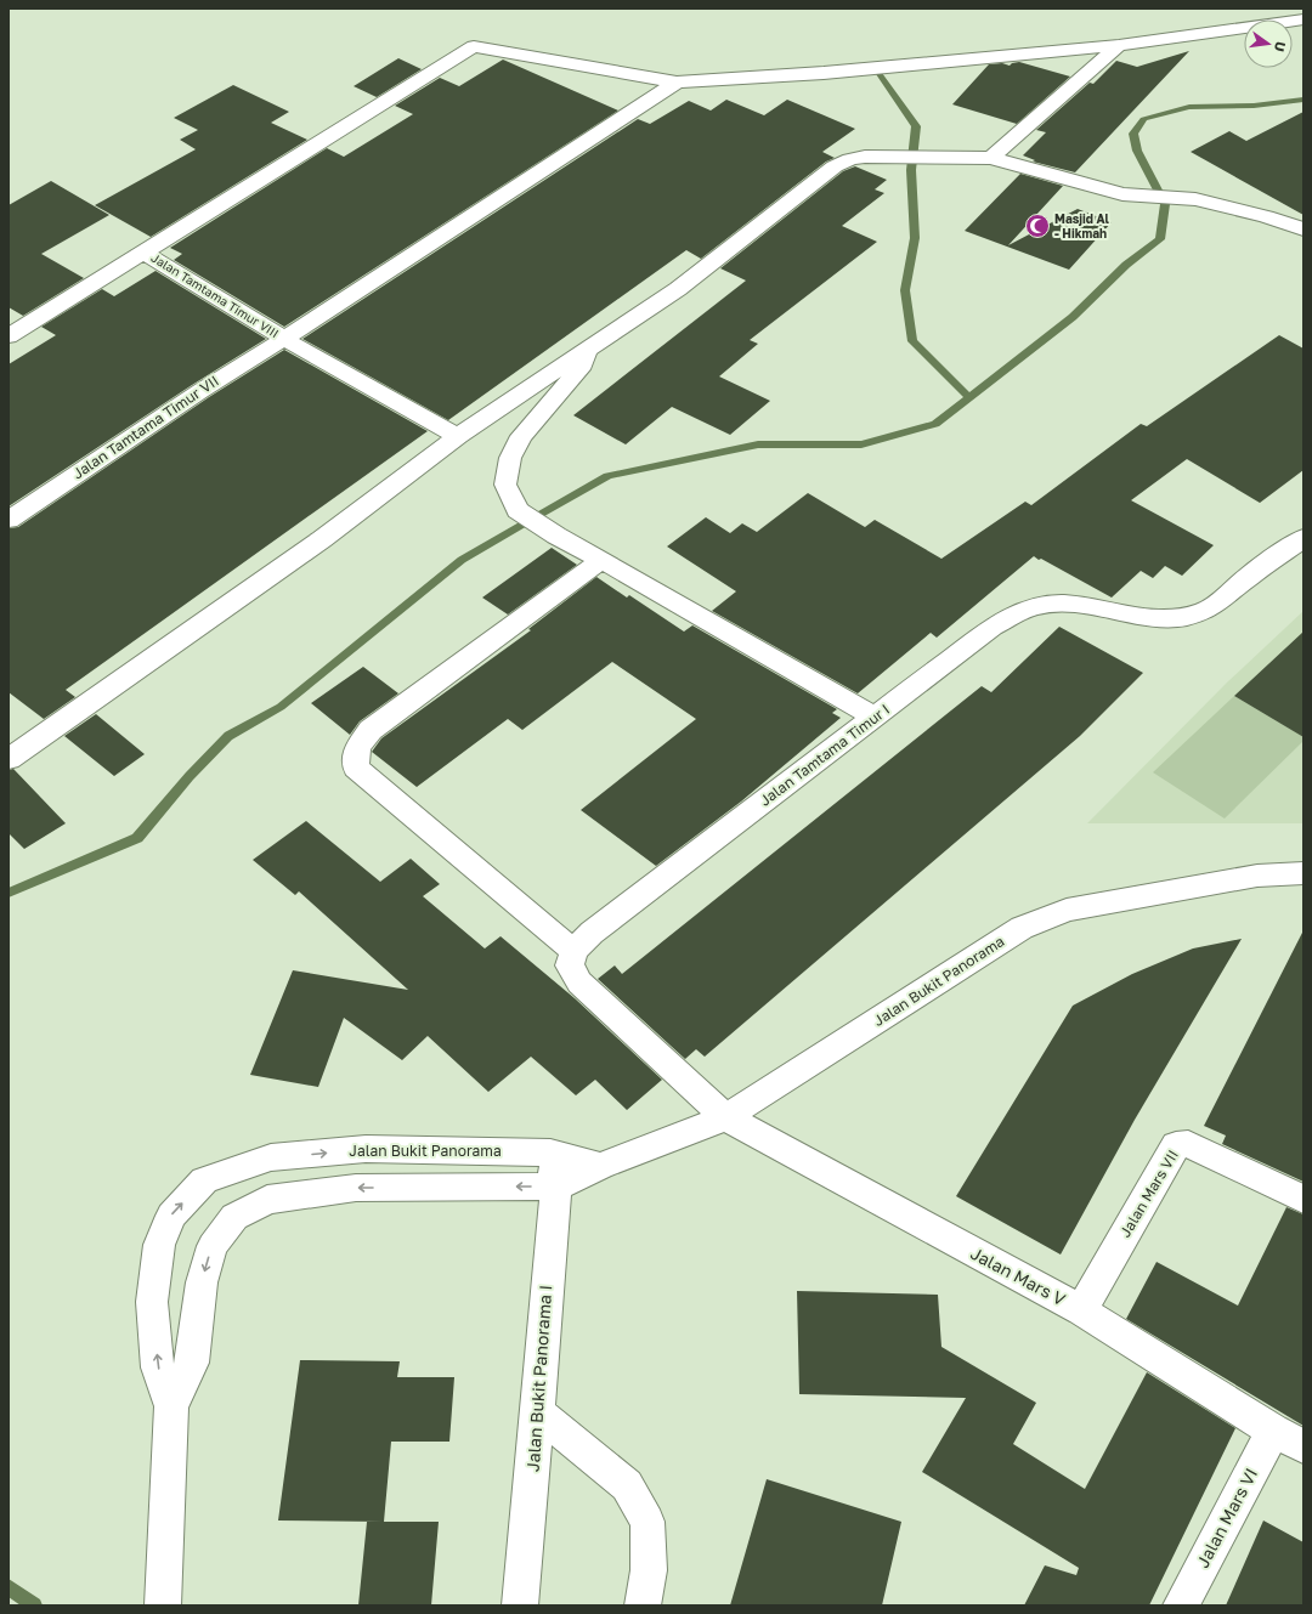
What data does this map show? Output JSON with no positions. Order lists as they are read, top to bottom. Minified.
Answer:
{"streets":{"street":["Jalan Tamtama Timur VIII","Jalan Tamtama Timur VII","Jalan Tamtama Timur I","Jalan Bukit Panorama","Jalan Mars VII","Jalan Mars V","Jalan Bukit Panorama I","Jalan Mars VI"]},"crossings":[["Jalan Tamtama Timur VIII","Jalan Tamtama Timur VII"],["Jalan Bukit Panorama","Jalan Mars V"],["Jalan Bukit Panorama","Jalan Bukit Panorama I"],["Jalan Mars VII","Jalan Mars V"],["Jalan Mars V","Jalan Mars VI"]],"places":{"mosque":["Masjid Al - Hikmah"]},"north":"right"}
